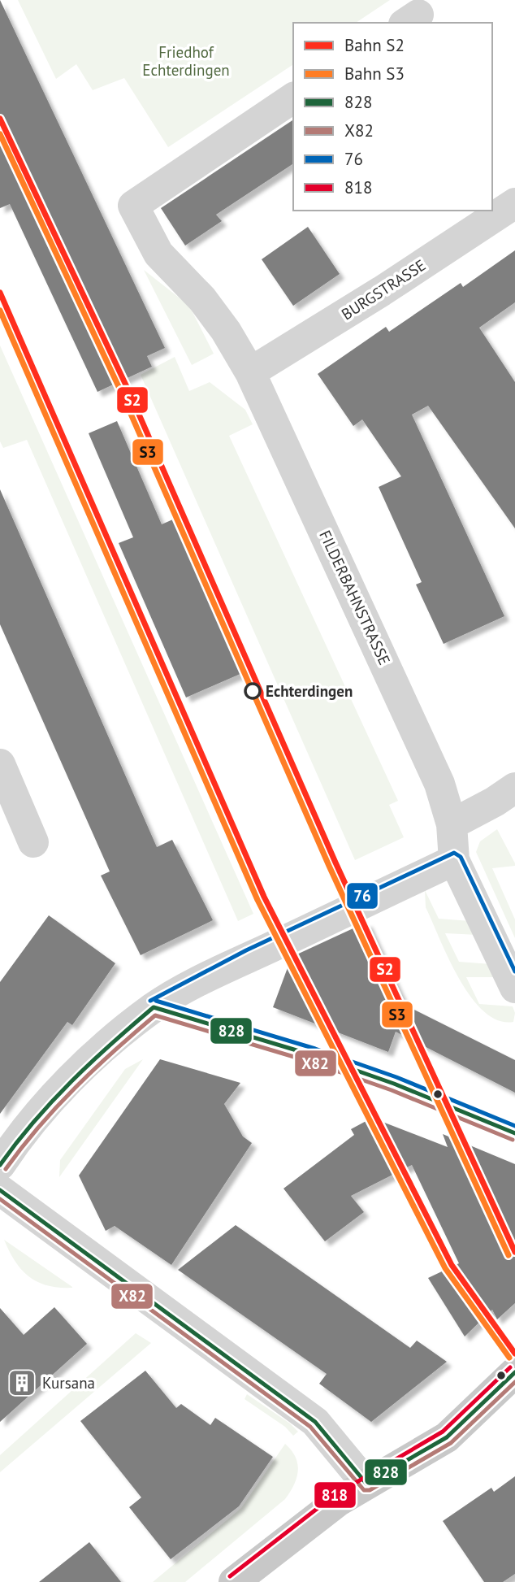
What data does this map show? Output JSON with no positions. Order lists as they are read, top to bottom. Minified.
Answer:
{"streets":{"street":["BURGSTRASSE","FILDERBAHNSTRASSE"]},"crossings":[["BURGSTRASSE","FILDERBAHNSTRASSE"]],"parks":["Friedhof Echterdingen"],"places":{"other":["Echterdingen"],"building":["Kursana"]},"lines":["rail line S2","rail line S3","transit line 76","transit line 828","transit line X82","transit line 818"],"legend":["Bahn S2","Bahn S3","828","X82","76","818"]}
